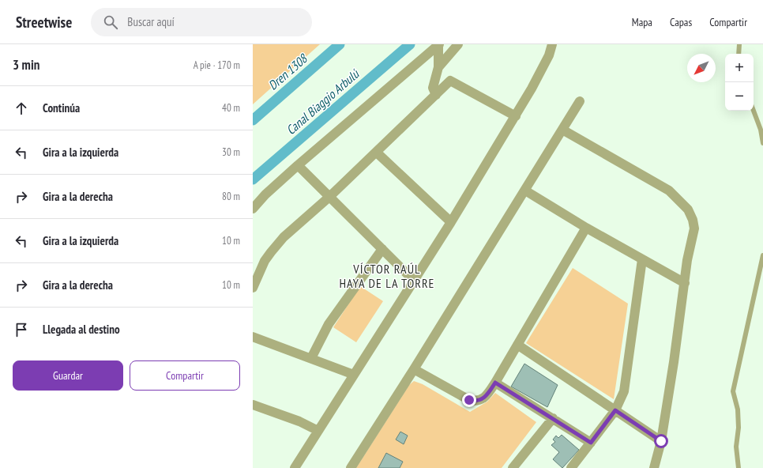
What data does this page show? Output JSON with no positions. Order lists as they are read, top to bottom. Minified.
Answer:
{"districts":["VÍCTOR RAÚL HAYA DE LA TORRE"],"water":["Dren 1308","Canal Biaggio Arbulú"],"north":"bottom left","page":{"header":"Streetwise","search":"Buscar aquí","nav":["Mapa","Capas","Compartir"],"heading":["3 min","A pie · 170 m"],"map_buttons":["+","−"],"list":[["Continúa","40 m"],["Gira a la izquierda","30 m"],["Gira a la derecha","80 m"],["Gira a la izquierda","10 m"],["Gira a la derecha","10 m"],"Llegada al destino"],"buttons":["Guardar","Compartir"]}}
